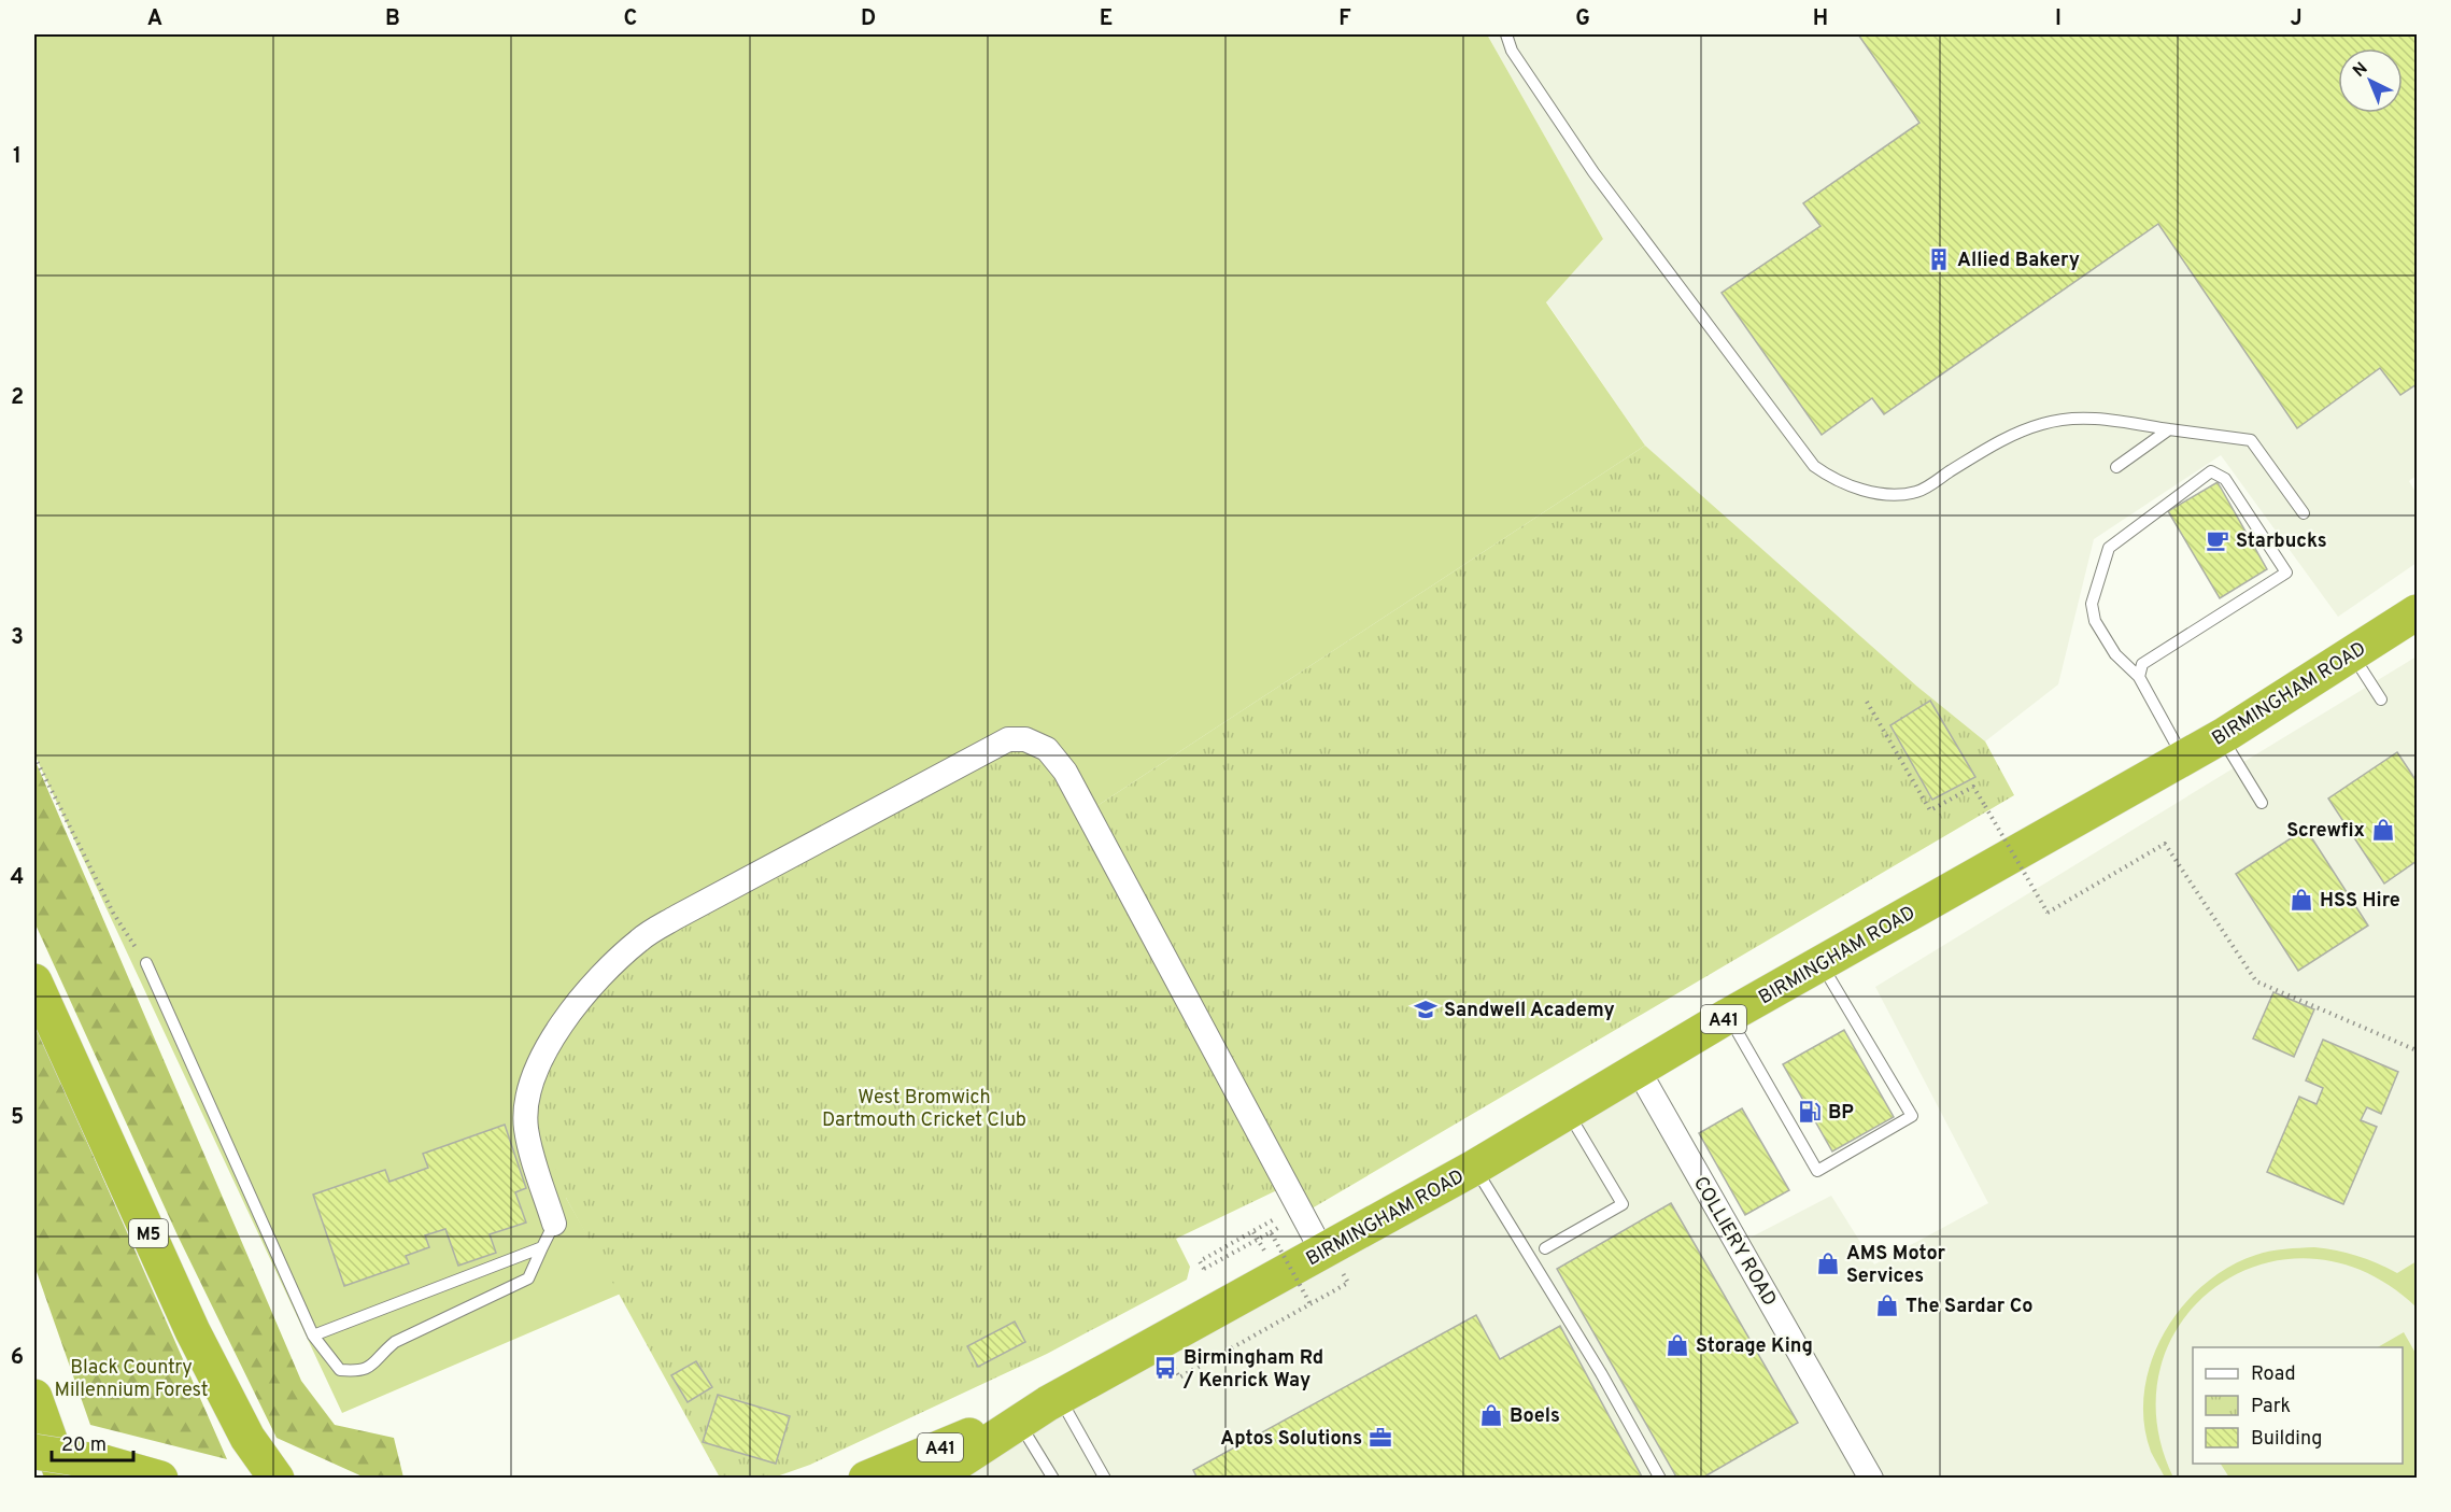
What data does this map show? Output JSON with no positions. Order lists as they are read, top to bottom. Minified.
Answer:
{"streets":{"highway":["BIRMINGHAM ROAD","A41","M5"],"street":["COLLIERY ROAD"]},"crossings":[["BIRMINGHAM ROAD","COLLIERY ROAD"]],"parks":["West Bromwich Dartmouth Cricket Club","Black Country Millennium Forest"],"places":{"building":["Allied Bakery"],"cafe":["Starbucks"],"shop":["Screwfix","HSS Hire","AMS Motor Services","The Sardar Co","Storage King","Boels"],"school or university":["Sandwell Academy"],"fuel station":["BP"],"bus stop":["Birmingham Rd / Kenrick Way"],"office":["Aptos Solutions"]},"legend":["Road","Park","Building"],"scale_bar":"20 m","north":"top left","grid":{"columns":["A","B","C","D","E","F","G","H","I","J"],"rows":["1","2","3","4","5","6"]}}
